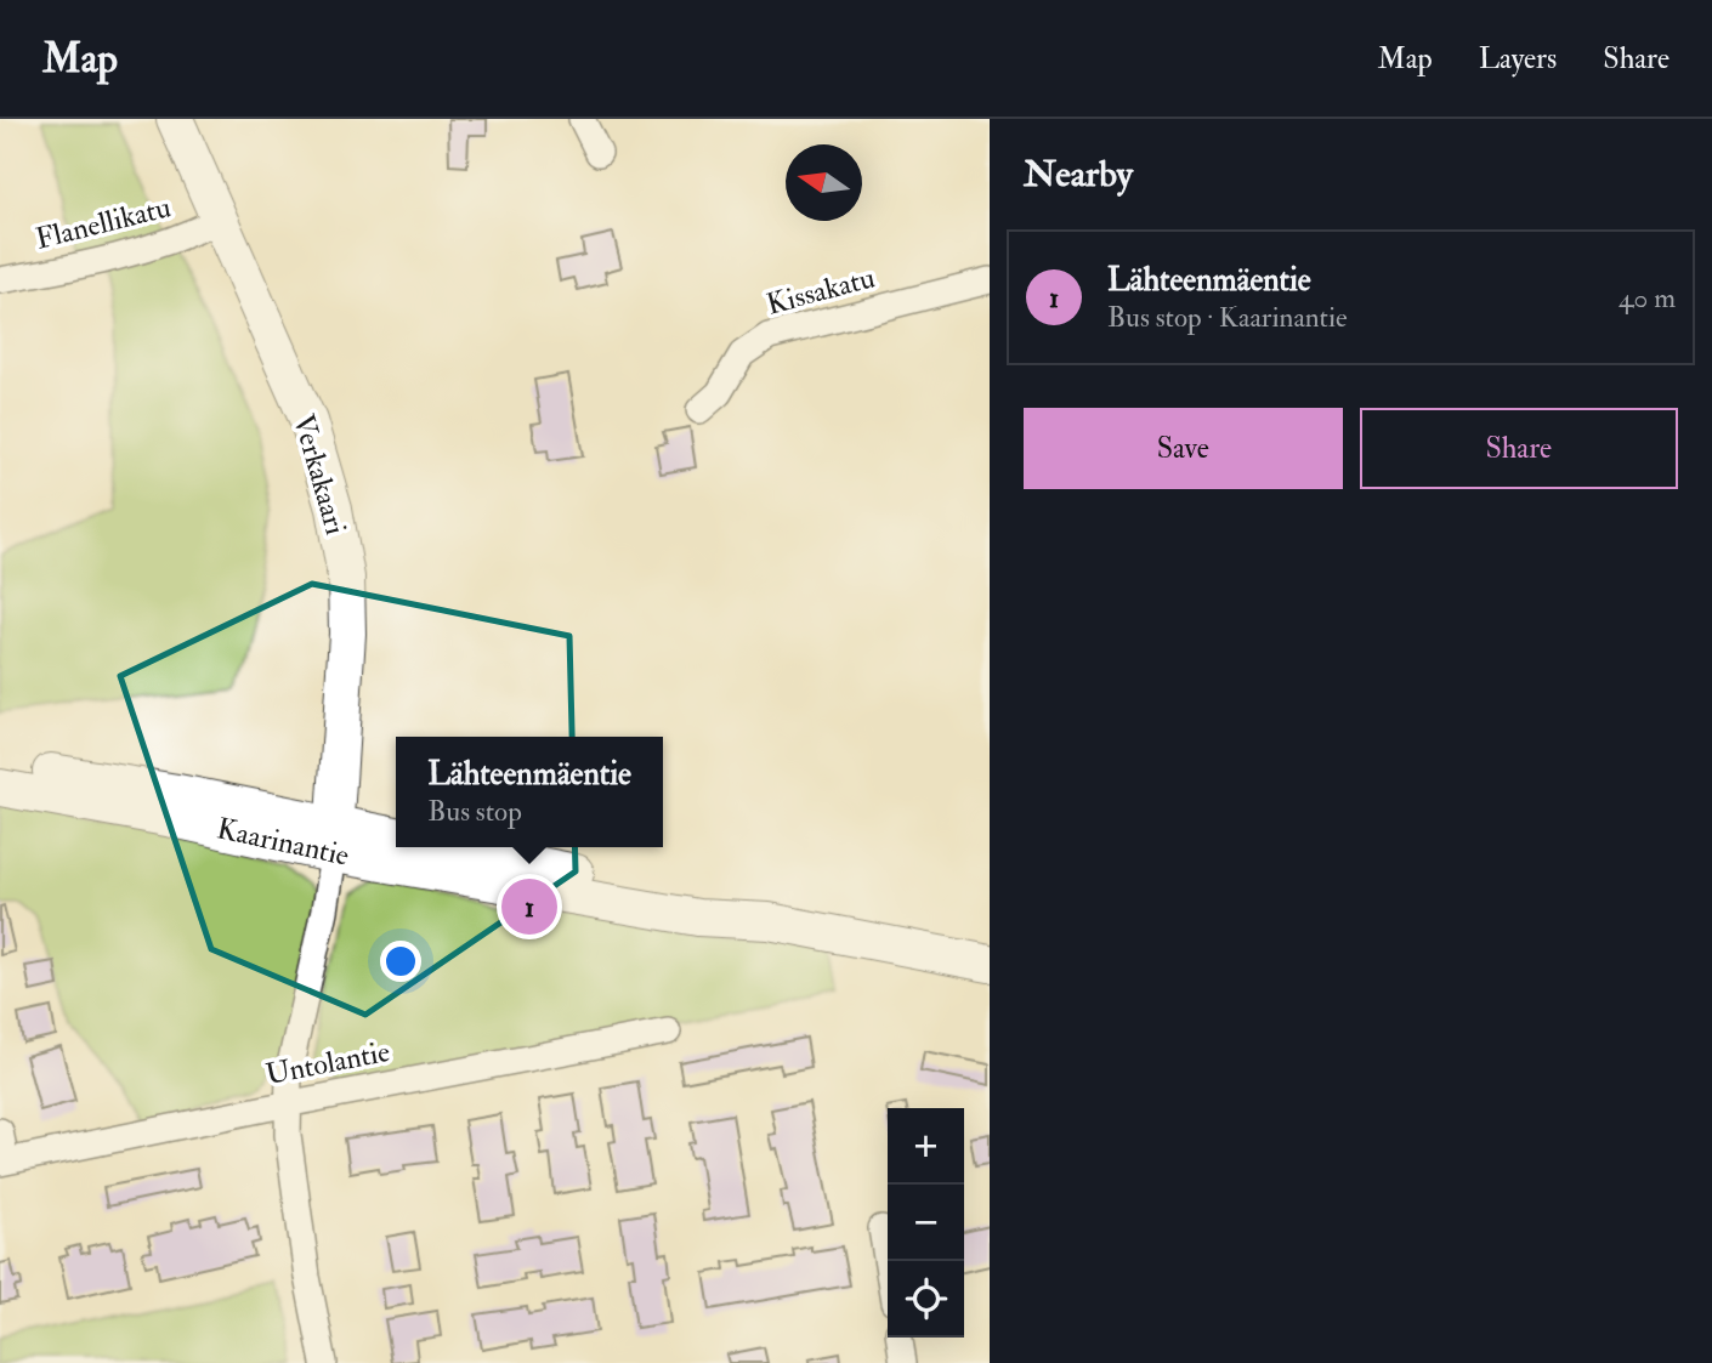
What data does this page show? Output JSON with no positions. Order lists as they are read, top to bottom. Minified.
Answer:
{"streets":{"main road":["Verkakaari","Kaarinantie"],"street":["Flanellikatu","Kissakatu","Untolantie"]},"crossings":[["Flanellikatu","Verkakaari"],["Verkakaari","Kaarinantie"]],"north":"left","page":{"header":"Map","nav":["Map","Layers","Share"],"heading":"Nearby","list":[{"mark":"1","name":"Lähteenmäentie","note":"Bus stop · Kaarinantie","value":"40 m"}],"buttons":["Save","Share"],"popup":["Lähteenmäentie","Bus stop"],"pins":"1","map_buttons":["+","−"]}}
